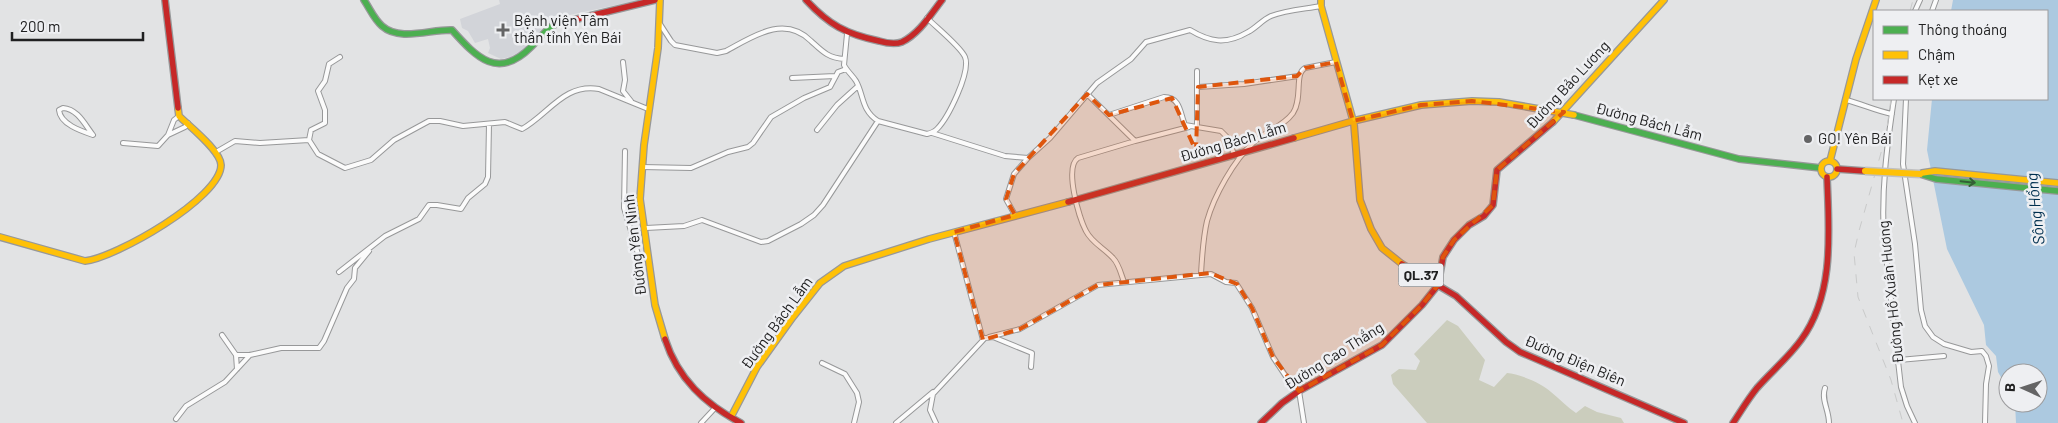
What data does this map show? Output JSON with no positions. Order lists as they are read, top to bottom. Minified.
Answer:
{"streets":{"main road":["Đường Bảo Lương","Đường Bách Lẫm","Đường Yên Ninh","QL.37","Đường Cao Thắng","Đường Điện Biên"],"street":["Đường Hồ Xuân Hương"]},"crossings":[["Đường Bảo Lương","Đường Bách Lẫm"],["Đường Bảo Lương","Đường Cao Thắng"],["Đường Bảo Lương","Đường Điện Biên"],["Đường Bách Lẫm","Đường Yên Ninh"],["Đường Bách Lẫm","Đường Điện Biên"],["Đường Cao Thắng","Đường Điện Biên"]],"water":["Sông Hồng"],"places":{"health":["Bệnh viện Tâm thần tỉnh Yên Bái"],"other":["GO! Yên Bái"]},"legend":["Thông thoáng","Chậm","Kẹt xe"],"scale_bar":"200 m","north":"left"}
